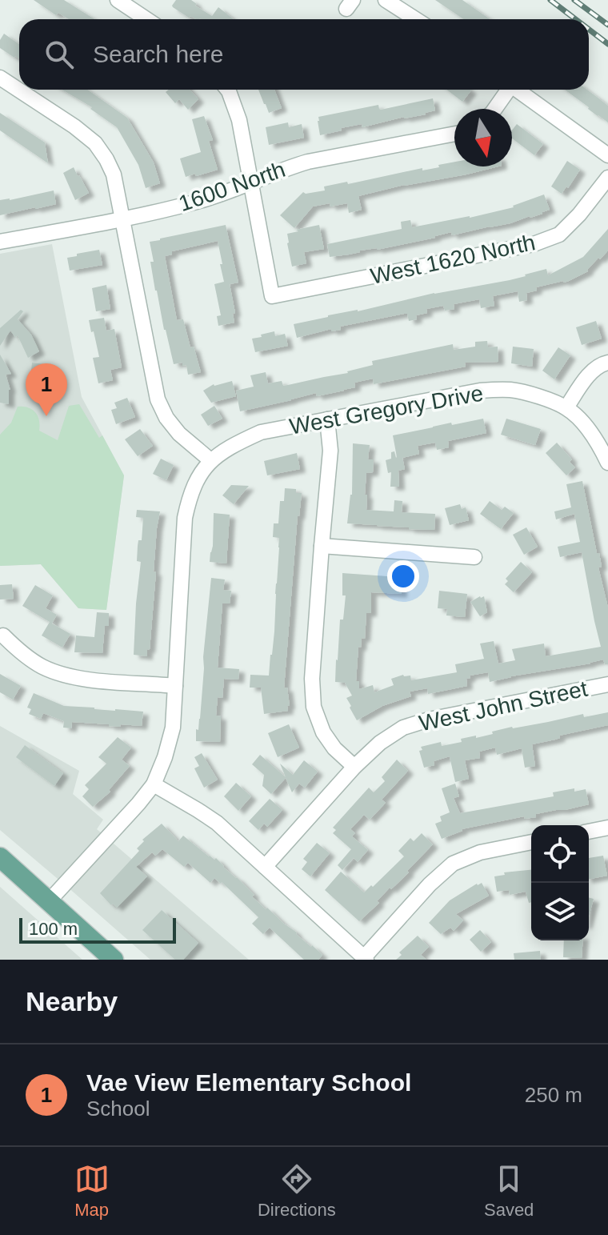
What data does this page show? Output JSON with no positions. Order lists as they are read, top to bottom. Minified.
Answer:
{"streets":{"street":["1600 North","West 1620 North","West Gregory Drive","West John Street"]},"crossings":[["1600 North","West 1620 North"]],"scale_bar":"100 m","north":"bottom","page":{"search":"Search here","pins":"1","scale":"100 m","heading":"Nearby","list":[{"mark":"1","name":"Vae View Elementary School","note":"School","value":"250 m"}],"nav":["Map","Directions","Saved"]}}
